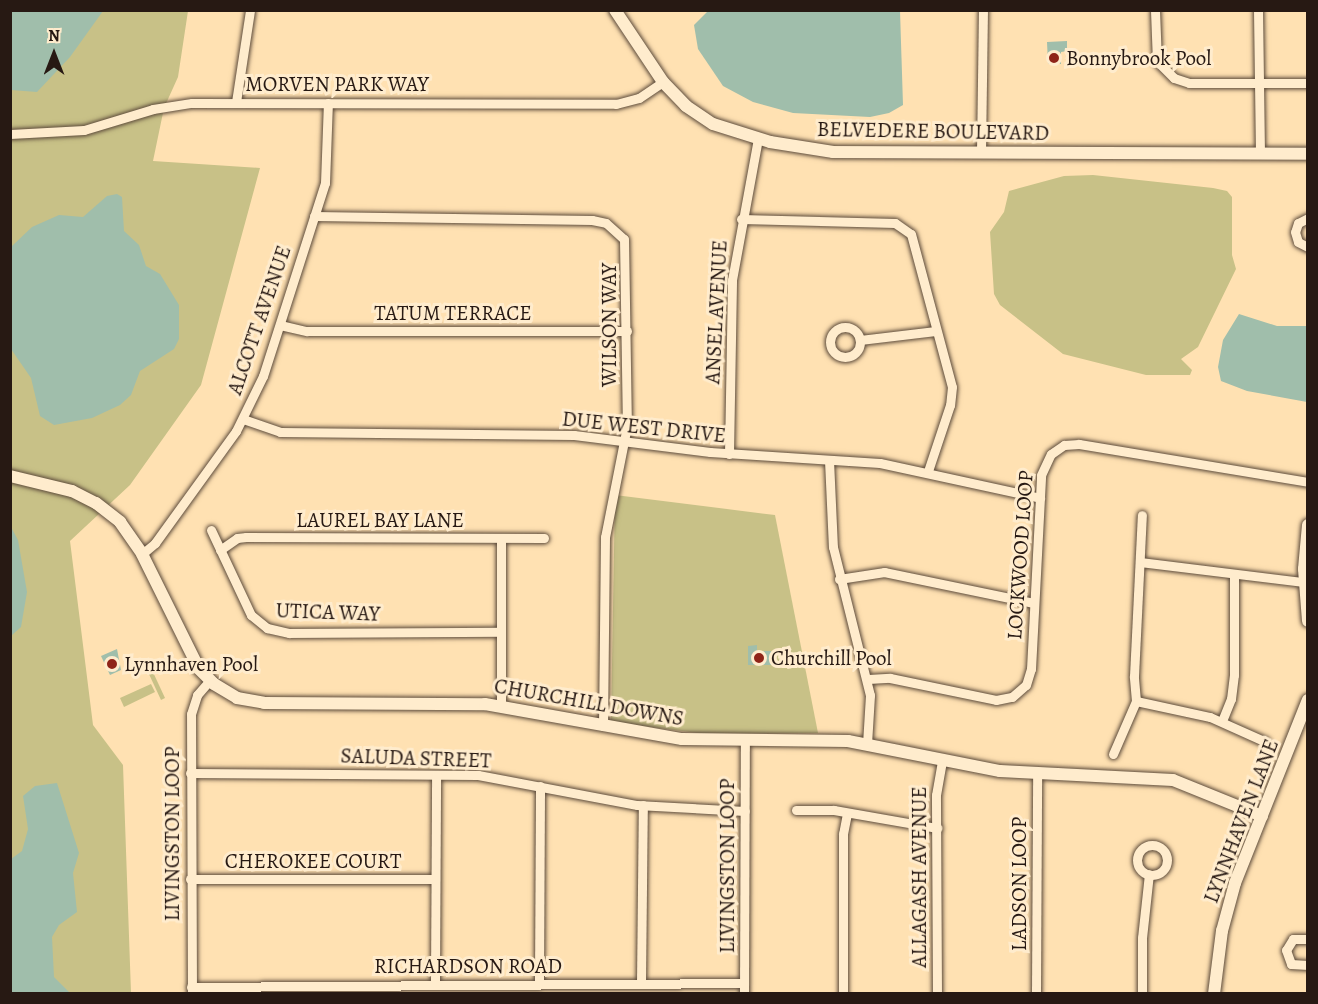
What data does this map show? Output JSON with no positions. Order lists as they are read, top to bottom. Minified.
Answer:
{"streets":{"street":["MORVEN PARK WAY","BELVEDERE BOULEVARD","ANSEL AVENUE","TATUM TERRACE","ALCOTT AVENUE","WILSON WAY","DUE WEST DRIVE","LAUREL BAY LANE","LOCKWOOD LOOP","UTICA WAY","CHURCHILL DOWNS","SALUDA STREET","LYNNHAVEN LANE","LIVINGSTON LOOP","CHEROKEE COURT","ALLAGASH AVENUE","LADSON LOOP","RICHARDSON ROAD"]},"crossings":[["MORVEN PARK WAY","BELVEDERE BOULEVARD"],["MORVEN PARK WAY","ALCOTT AVENUE"],["BELVEDERE BOULEVARD","ANSEL AVENUE"],["ANSEL AVENUE","DUE WEST DRIVE"],["TATUM TERRACE","ALCOTT AVENUE"],["TATUM TERRACE","WILSON WAY"],["ALCOTT AVENUE","WILSON WAY"],["ALCOTT AVENUE","DUE WEST DRIVE"],["ALCOTT AVENUE","CHURCHILL DOWNS"],["WILSON WAY","DUE WEST DRIVE"],["WILSON WAY","CHURCHILL DOWNS"],["DUE WEST DRIVE","LOCKWOOD LOOP"],["LAUREL BAY LANE","UTICA WAY"],["CHURCHILL DOWNS","LYNNHAVEN LANE"],["CHURCHILL DOWNS","LIVINGSTON LOOP"],["CHURCHILL DOWNS","ALLAGASH AVENUE"],["CHURCHILL DOWNS","LADSON LOOP"],["SALUDA STREET","LIVINGSTON LOOP"],["LIVINGSTON LOOP","CHEROKEE COURT"],["LIVINGSTON LOOP","RICHARDSON ROAD"]],"places":["Bonnybrook Pool","Churchill Pool","Lynnhaven Pool"],"north":"top"}
